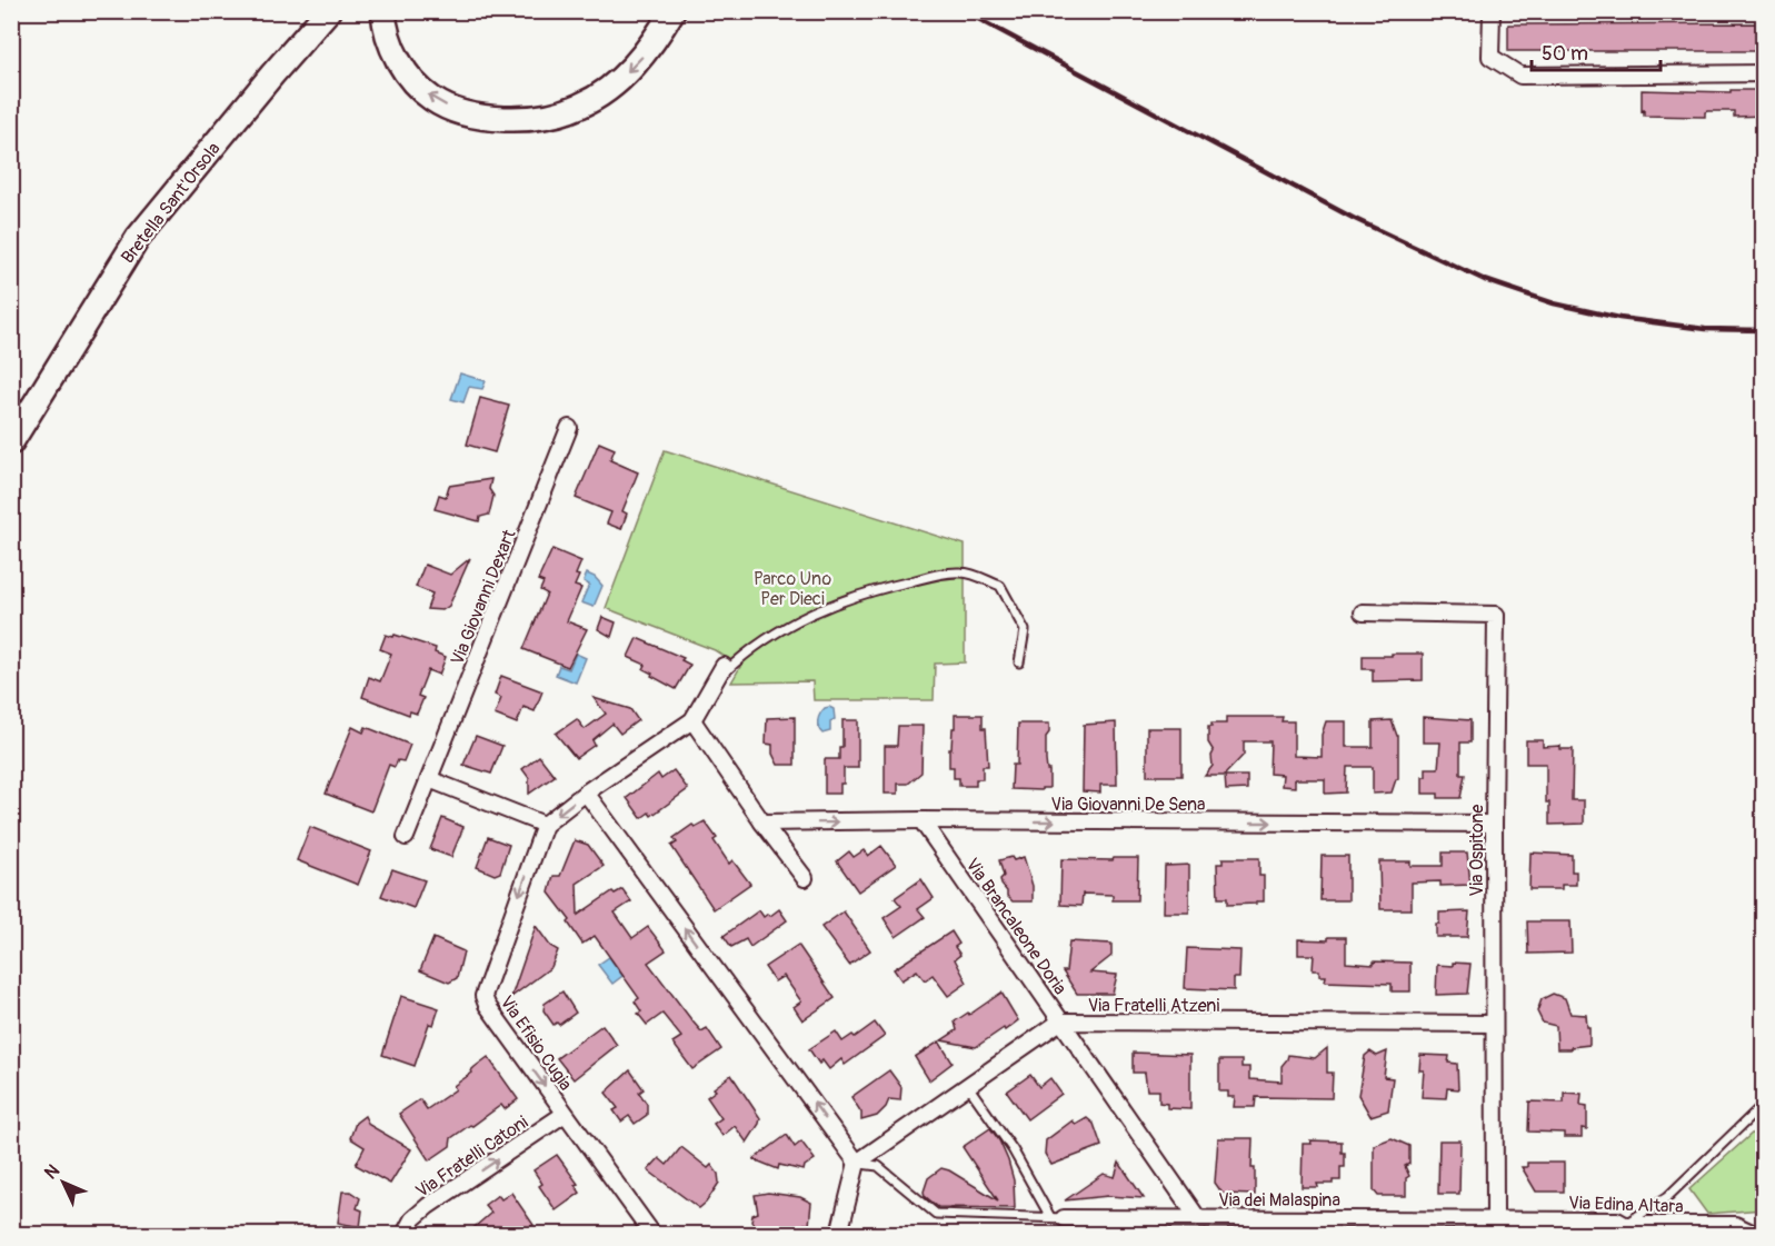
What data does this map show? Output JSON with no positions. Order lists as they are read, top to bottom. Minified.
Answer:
{"streets":{"main road":["Bretella Sant'Orsola"],"street":["Via Giovanni Dexart","Via Giovanni De Sena","Via Ospitone","Via Brancaleone Doria","Via Fratelli Atzeni","Via Efisio Cugia","Via Fratelli Catoni","Via dei Malaspina","Via Edina Altara"]},"crossings":[["Via Giovanni De Sena","Via Ospitone"],["Via Giovanni De Sena","Via Brancaleone Doria"],["Via Ospitone","Via Fratelli Atzeni"],["Via Ospitone","Via dei Malaspina"],["Via Ospitone","Via Edina Altara"],["Via Brancaleone Doria","Via Fratelli Atzeni"],["Via Brancaleone Doria","Via dei Malaspina"],["Via Efisio Cugia","Via Fratelli Catoni"],["Via dei Malaspina","Via Edina Altara"]],"one_way":["Via Giovanni De Sena","Via Efisio Cugia","Via Fratelli Catoni"],"parks":["Parco Uno Per Dieci"],"scale_bar":"50 m","north":"top left"}
